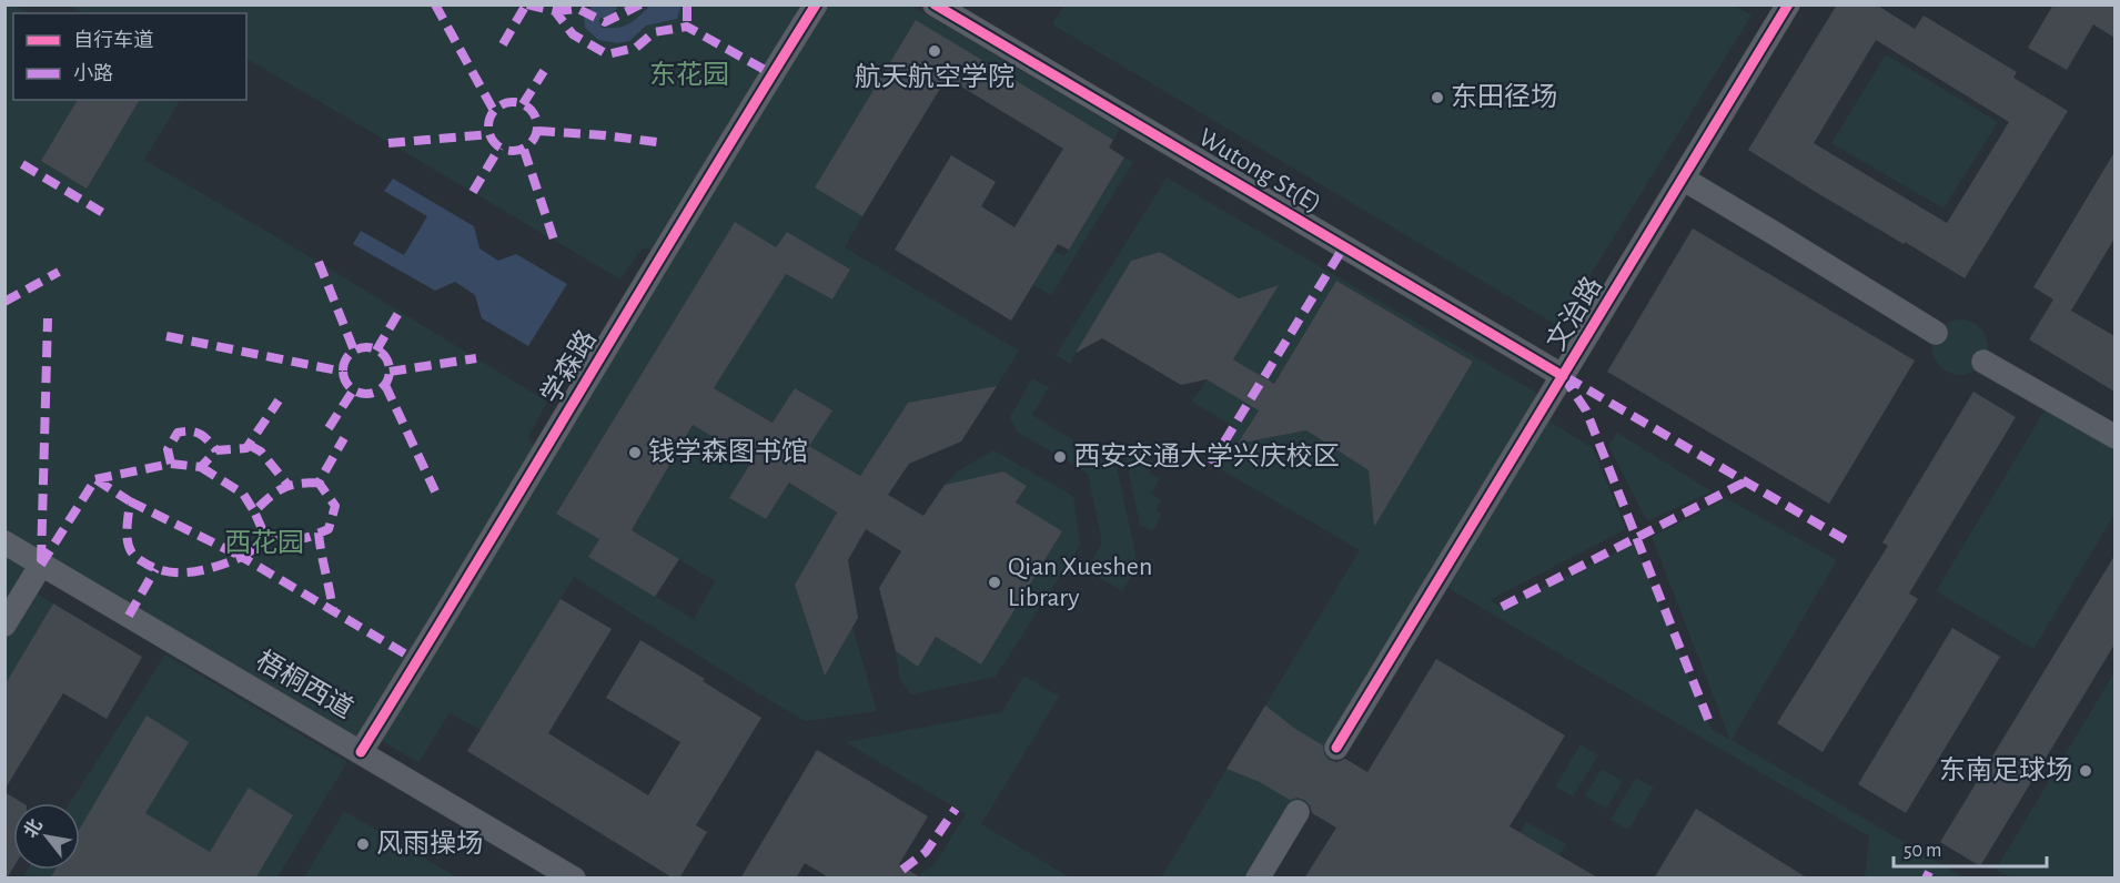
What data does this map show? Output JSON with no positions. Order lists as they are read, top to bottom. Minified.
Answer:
{"streets":{"street":["Wutong St(E)","文治路","学森路","梧桐西道"]},"crossings":[["Wutong St(E)","文治路"],["学森路","梧桐西道"]],"parks":["东花园","西花园"],"places":["航天航空学院","东田径场","钱学森图书馆","西安交通大学兴庆校区","Qian Xueshen Library","东南足球场","风雨操场"],"legend":["自行车道","小路"],"scale_bar":"50 m","north":"top left"}
